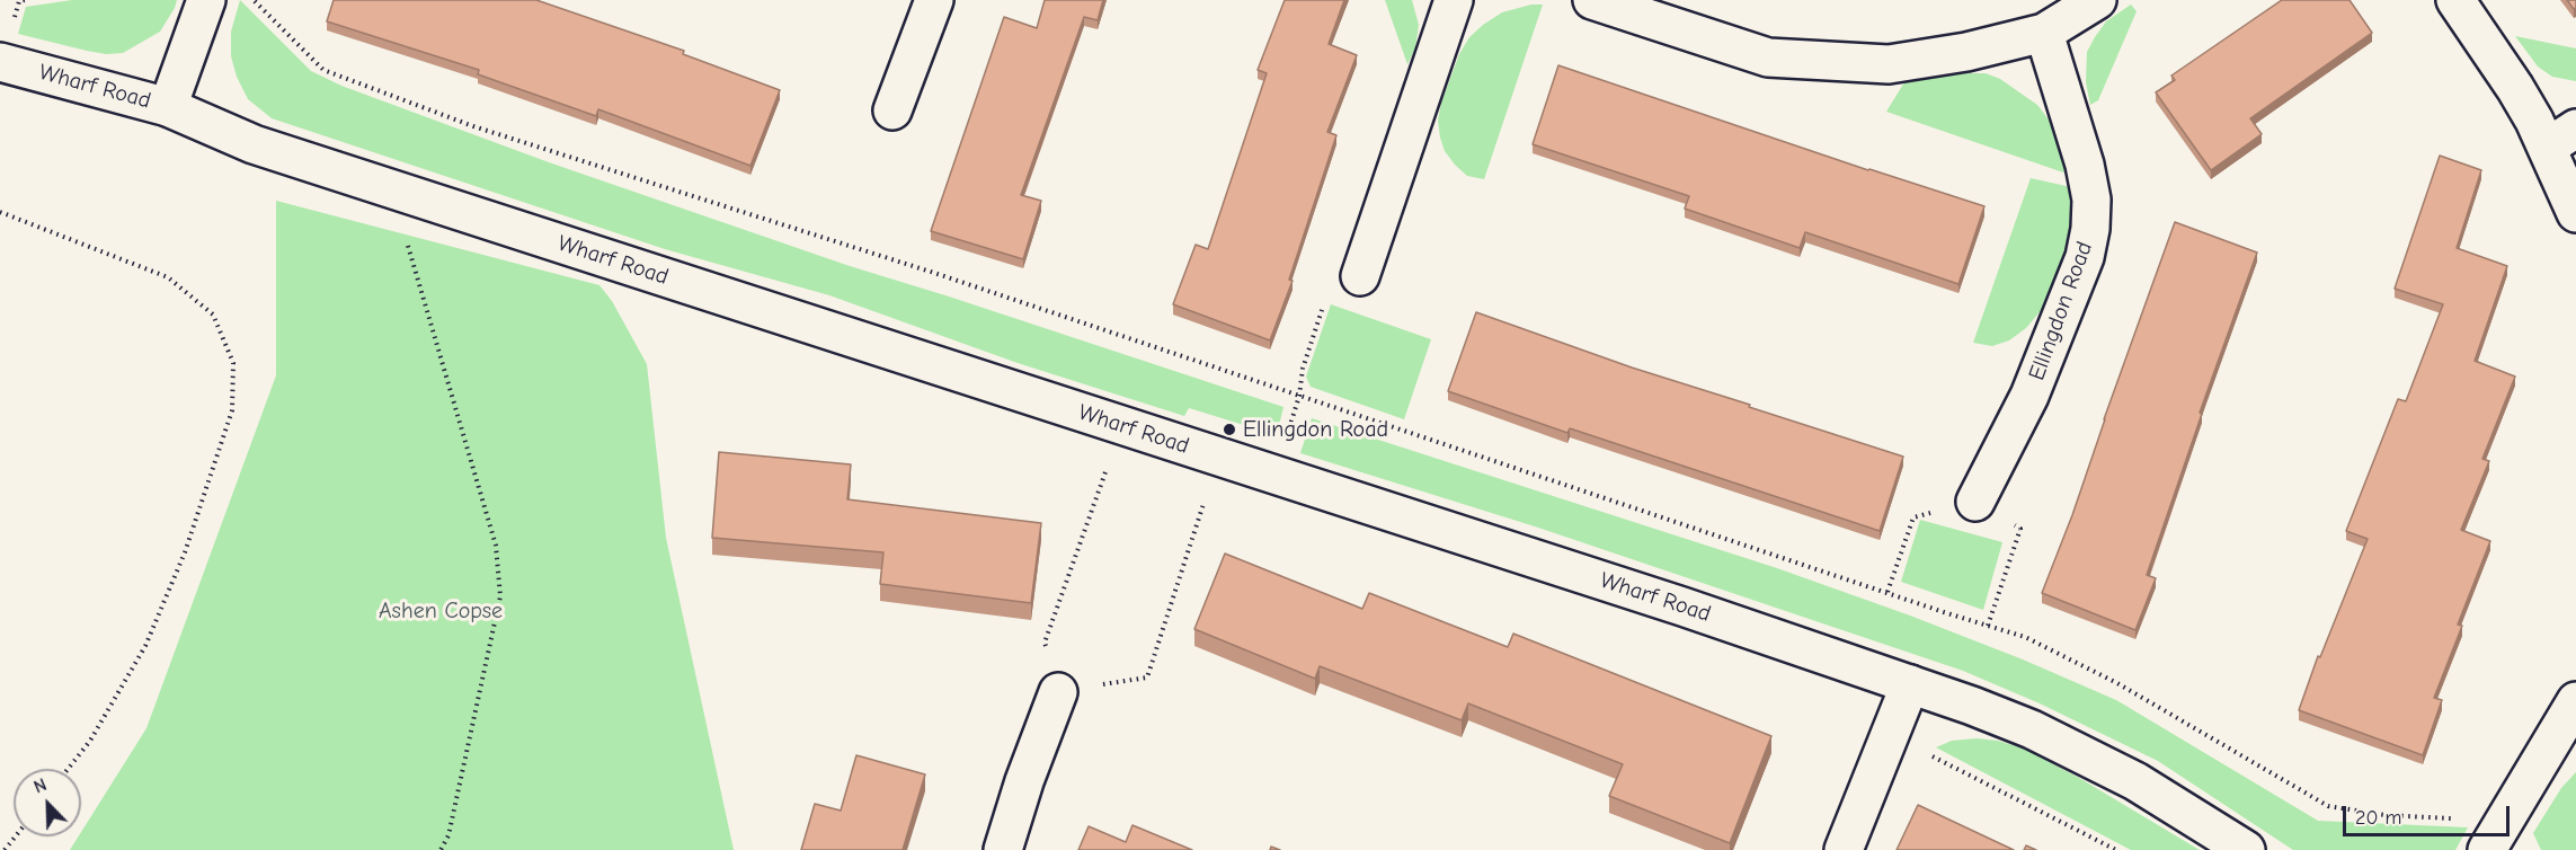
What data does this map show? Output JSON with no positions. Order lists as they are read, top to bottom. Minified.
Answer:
{"streets":{"main road":["Wharf Road","Ellingdon Road"]},"parks":["Ashen Copse"],"places":["Ellingdon Road"],"scale_bar":"20 m","north":"top left"}
